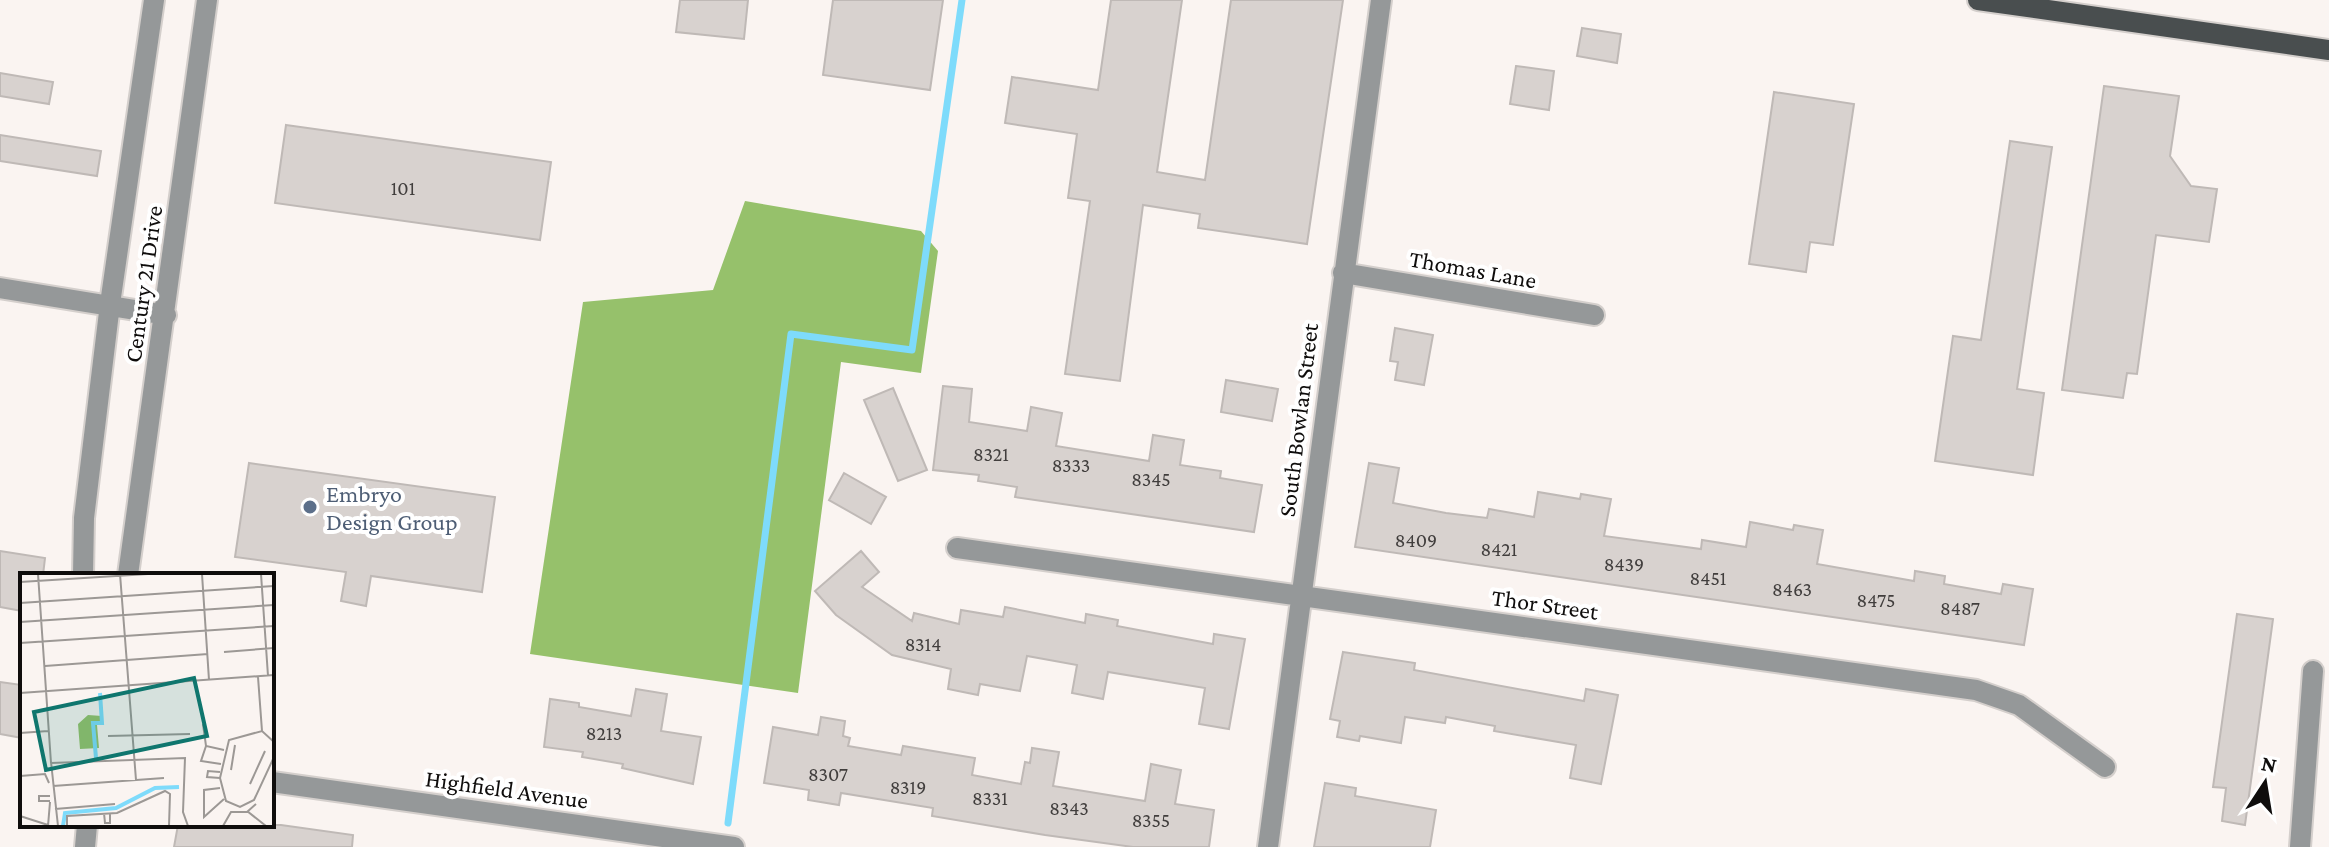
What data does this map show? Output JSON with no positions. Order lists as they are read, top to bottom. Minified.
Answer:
{"streets":{"street":["Thomas Lane","Century 21 Drive","South Bowlan Street","Thor Street","Highfield Avenue"]},"crossings":[["Thomas Lane","South Bowlan Street"],["South Bowlan Street","Thor Street"]],"places":["Embryo Design Group"],"house_numbers":["101","8321","8333","8345","8409","8421","8439","8451","8463","8475","8487","8314","8213","8307","8319","8331","8343","8355"],"north":"top"}
